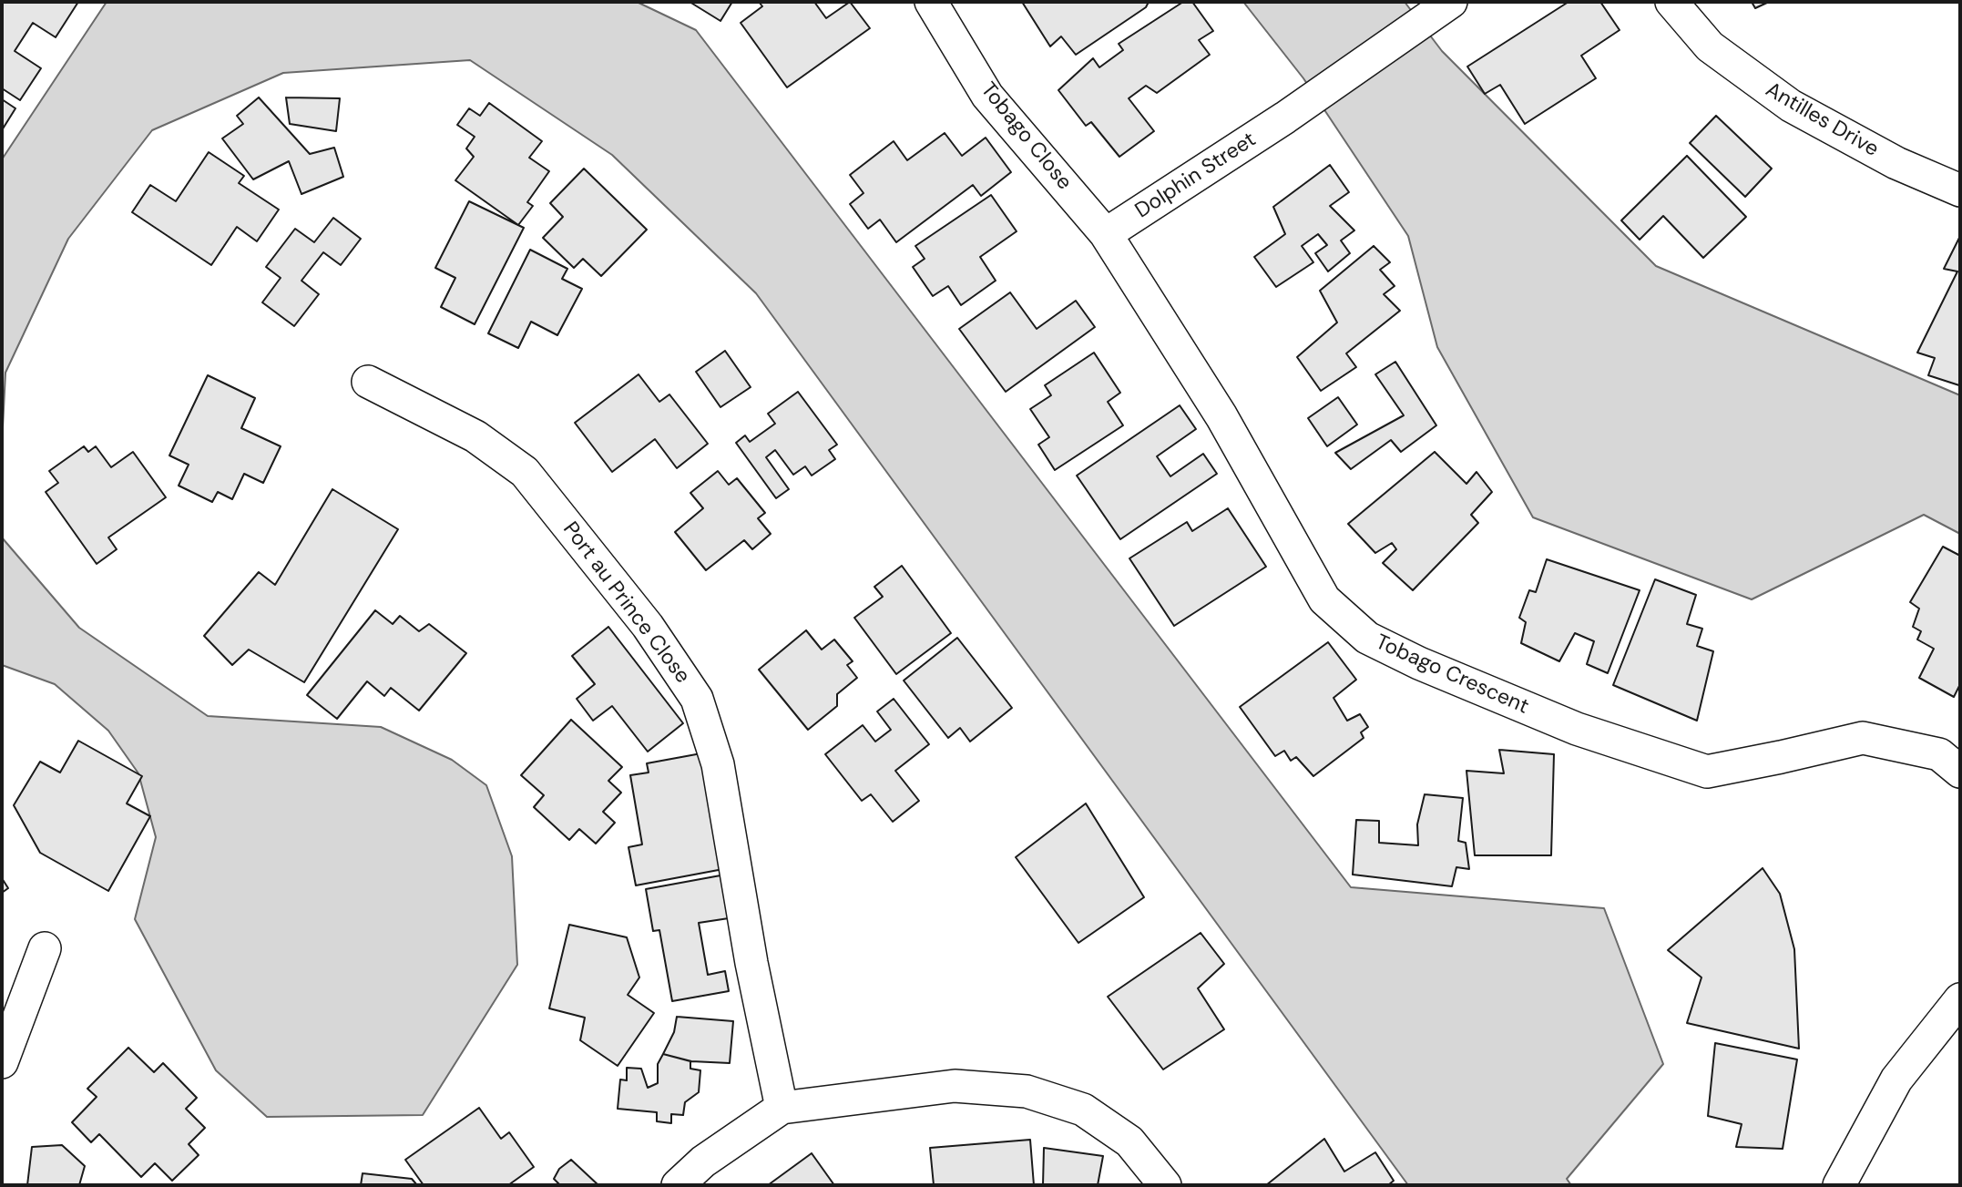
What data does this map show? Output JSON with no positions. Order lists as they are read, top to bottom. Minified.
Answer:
{"streets":{"street":["Antilles Drive","Tobago Close","Dolphin Street","Port au Prince Close","Tobago Crescent"]},"crossings":[["Tobago Close","Dolphin Street"],["Tobago Close","Tobago Crescent"],["Dolphin Street","Tobago Crescent"]]}
